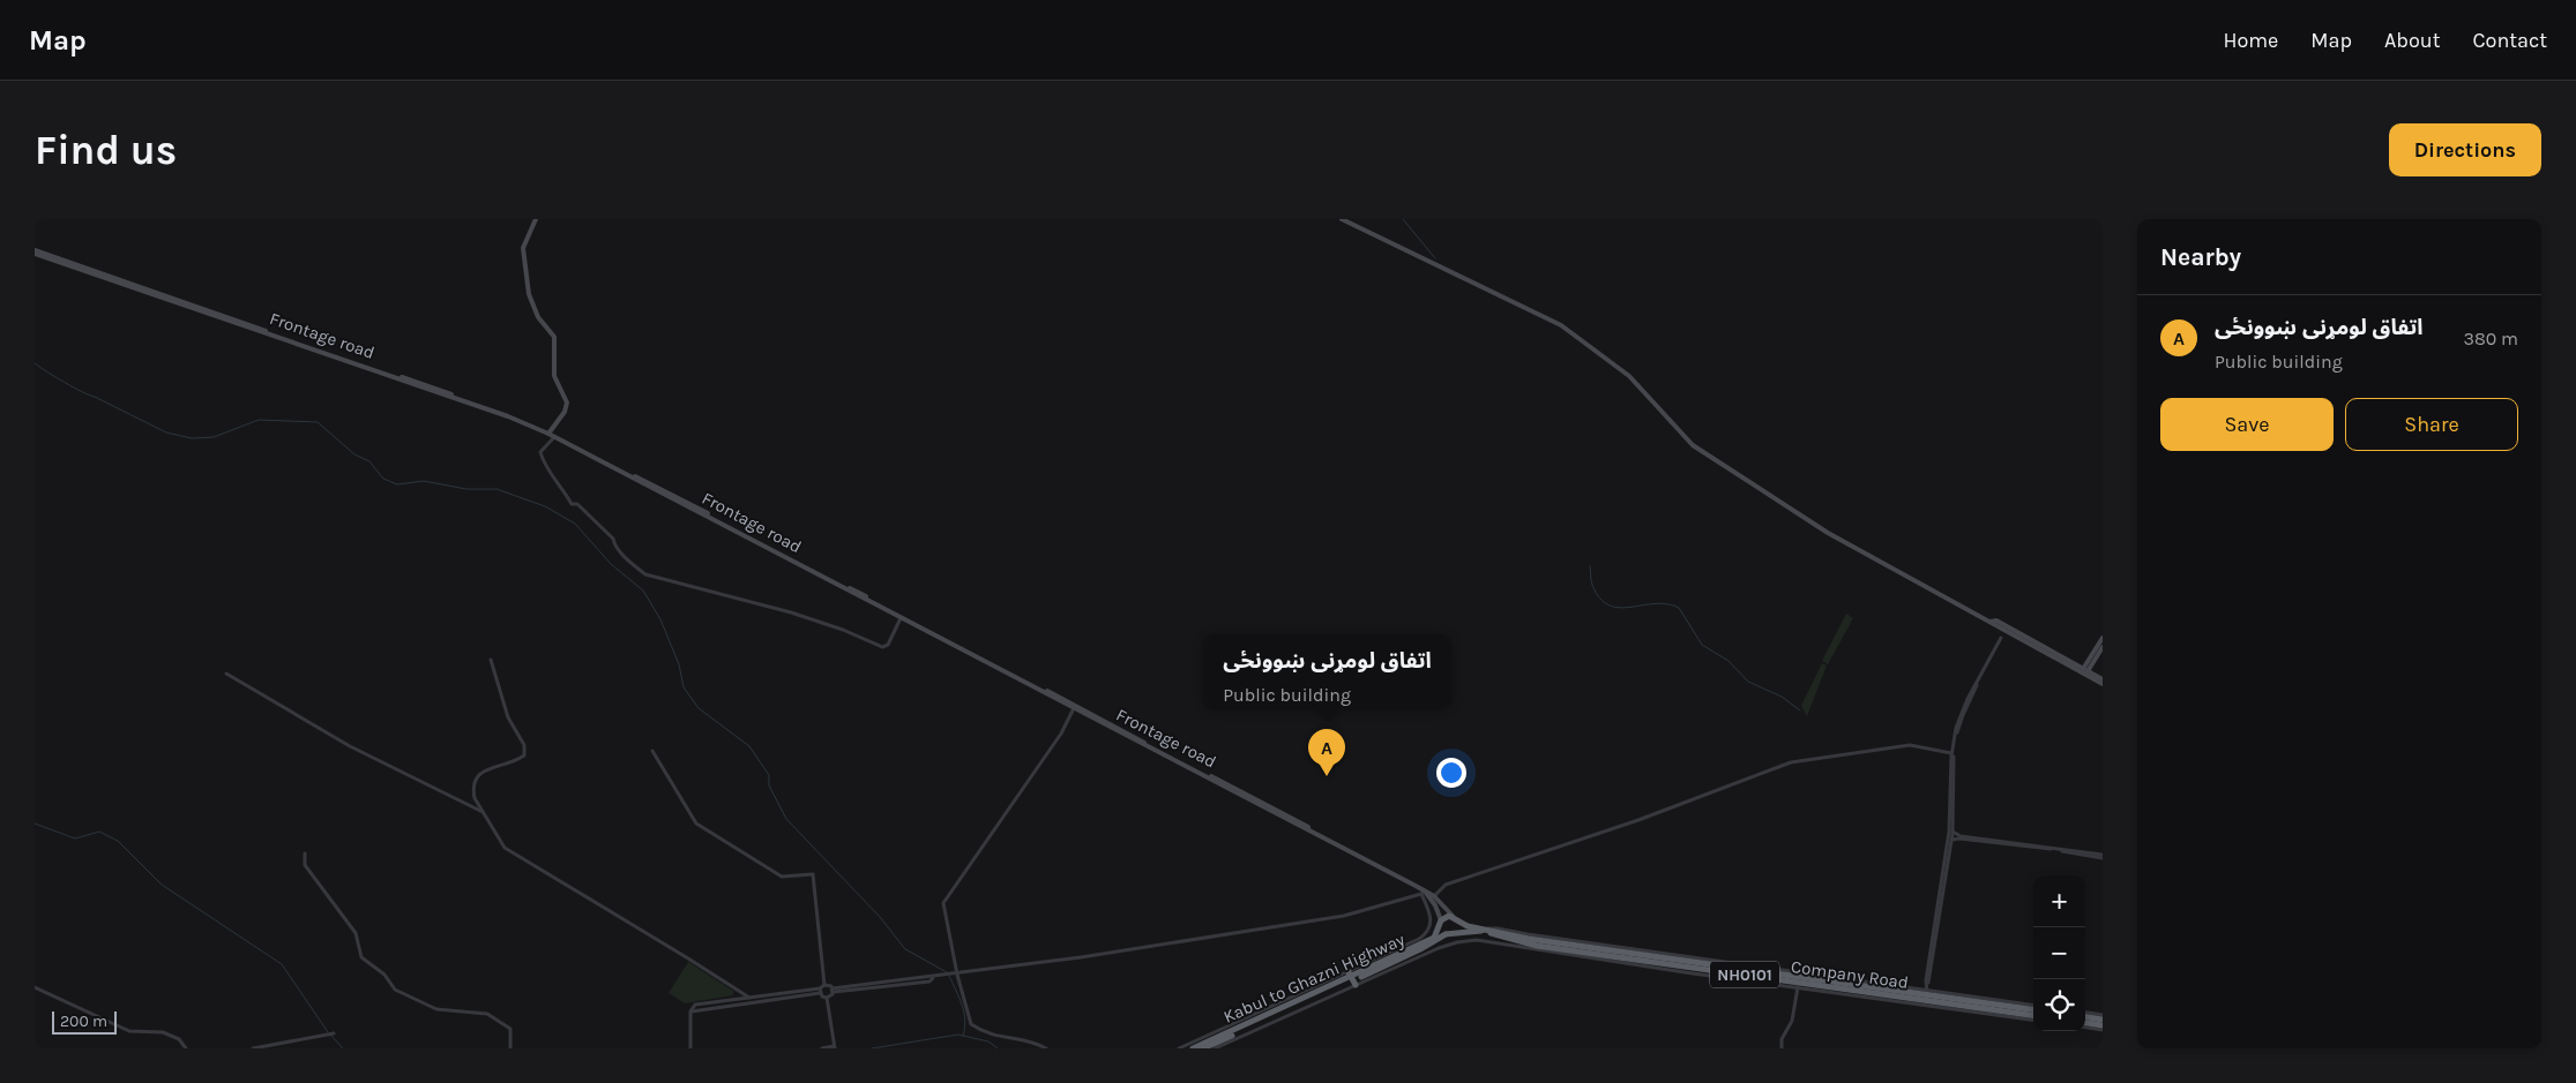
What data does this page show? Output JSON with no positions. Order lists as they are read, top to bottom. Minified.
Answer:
{"streets":{"highway":["NH0101","Company Road","Kabul to Ghazni Highway"],"main road":["Frontage road"]},"crossings":[["Frontage road","NH0101"],["Frontage road","Company Road"],["Frontage road","Kabul to Ghazni Highway"],["NH0101","Company Road"],["NH0101","Kabul to Ghazni Highway"],["Company Road","Kabul to Ghazni Highway"]],"scale_bar":"200 m","page":{"header":"Map","nav":["Home","Map","About","Contact"],"buttons":["Directions",["Save","Share"]],"title":"Find us","heading":"Nearby","list":[{"mark":"A","name":"اتفاق لومړنی ښوونځی","note":"Public building","value":"380 m"}],"popup":["اتفاق لومړنی ښوونځی","Public building"],"pins":"A","map_buttons":["+","−"],"scale":"200 m"}}
